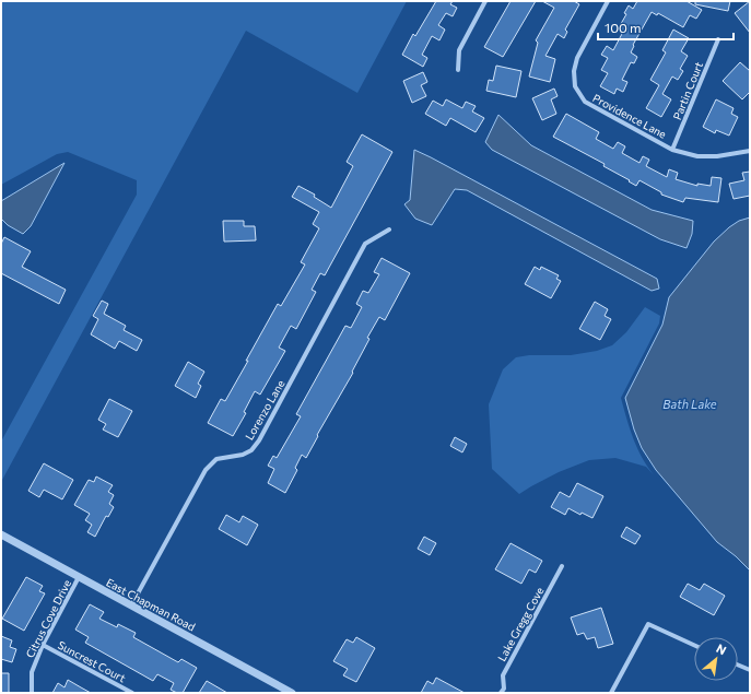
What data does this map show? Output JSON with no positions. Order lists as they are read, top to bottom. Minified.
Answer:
{"streets":{"street":["Partin Court","Providence Lane","Lorenzo Lane","East Chapman Road","Citrus Cove Drive","Lake Gregg Cove","Suncrest Court"]},"crossings":[["Partin Court","Providence Lane"],["Lorenzo Lane","East Chapman Road"],["East Chapman Road","Citrus Cove Drive"],["Citrus Cove Drive","Suncrest Court"]],"water":["Bath Lake"],"scale_bar":"100 m","north":"top right"}
